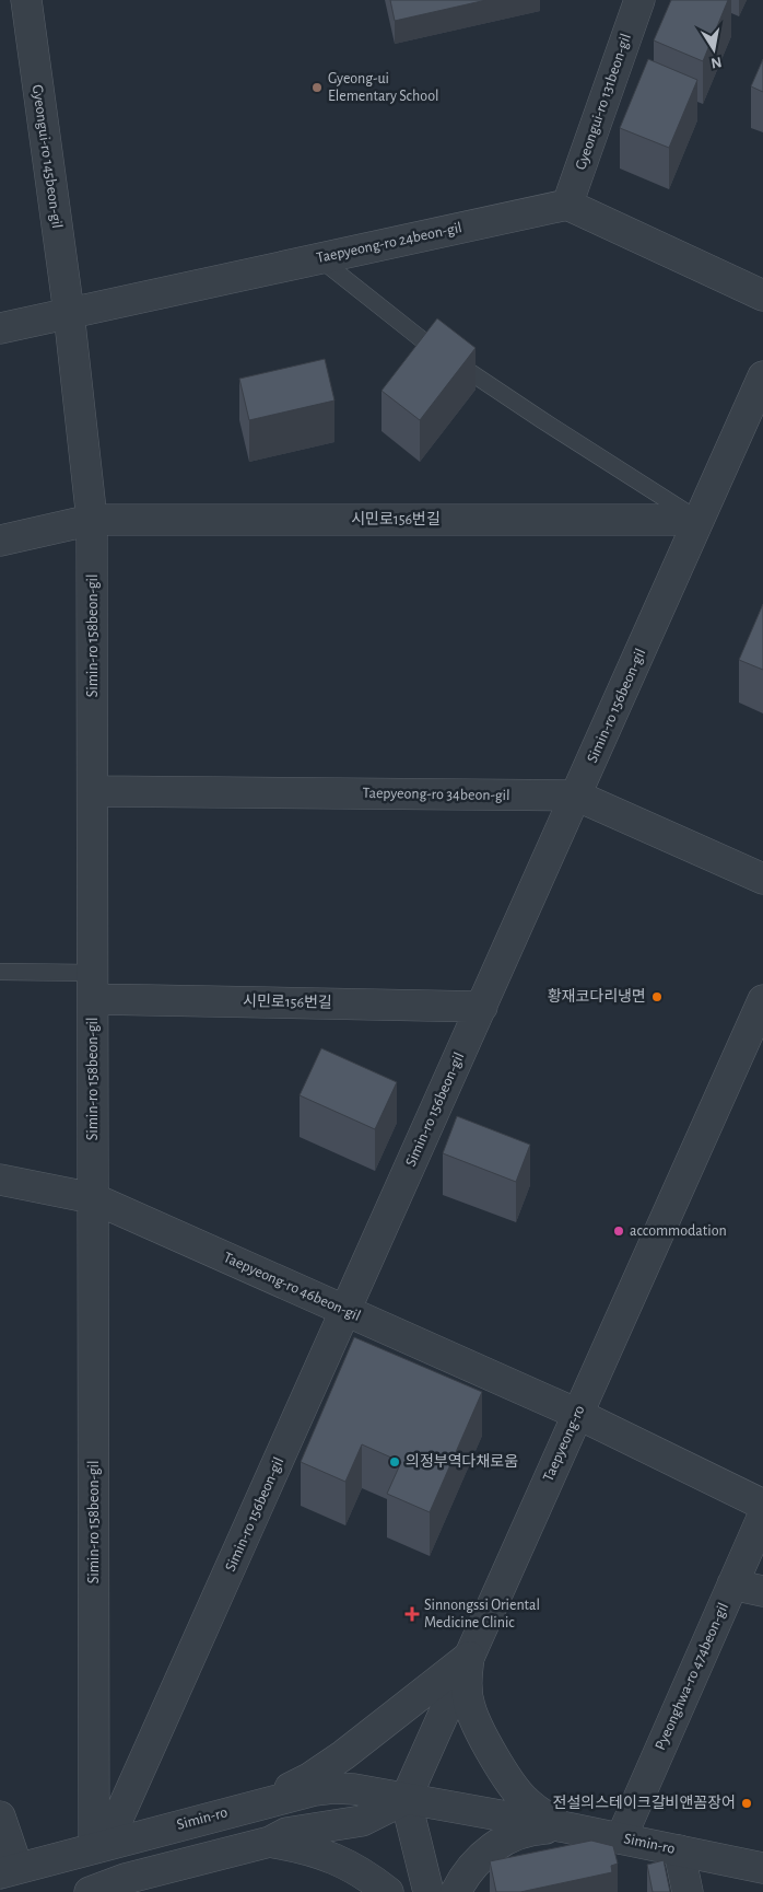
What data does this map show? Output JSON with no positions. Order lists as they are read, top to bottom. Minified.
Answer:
{"streets":{"street":["Gyeongui-ro 131beon-gil","Gyeongui-ro 145beon-gil","Taepyeong-ro 24beon-gil","시민로156번길","Simin-ro 158beon-gil","Simin-ro 156beon-gil","Taepyeong-ro 34beon-gil","Taepyeong-ro 46beon-gil","Taepyeong-ro","Pyeonghwa-ro 474beon-gil","Simin-ro"]},"crossings":[["Gyeongui-ro 131beon-gil","Taepyeong-ro 24beon-gil"],["Gyeongui-ro 145beon-gil","Taepyeong-ro 24beon-gil"],["Gyeongui-ro 145beon-gil","Simin-ro 158beon-gil"],["Taepyeong-ro 24beon-gil","Simin-ro 158beon-gil"],["시민로156번길","Simin-ro 158beon-gil"],["시민로156번길","Simin-ro 156beon-gil"],["Simin-ro 158beon-gil","Simin-ro 156beon-gil"],["Simin-ro 158beon-gil","Taepyeong-ro 34beon-gil"],["Simin-ro 158beon-gil","Taepyeong-ro 46beon-gil"],["Simin-ro 158beon-gil","Simin-ro"],["Simin-ro 156beon-gil","Taepyeong-ro 34beon-gil"],["Simin-ro 156beon-gil","Taepyeong-ro 46beon-gil"],["Simin-ro 156beon-gil","Simin-ro"],["Taepyeong-ro 46beon-gil","Taepyeong-ro"],["Taepyeong-ro","Simin-ro"],["Pyeonghwa-ro 474beon-gil","Simin-ro"]],"places":{"other":["Gyeong-ui Elementary School","황재코다리냉면","accommodation","의정부역다채로움","전설의스테이크갈비앤꼼장어"],"health":["Sinnongssi Oriental Medicine Clinic"]},"north":"bottom"}
